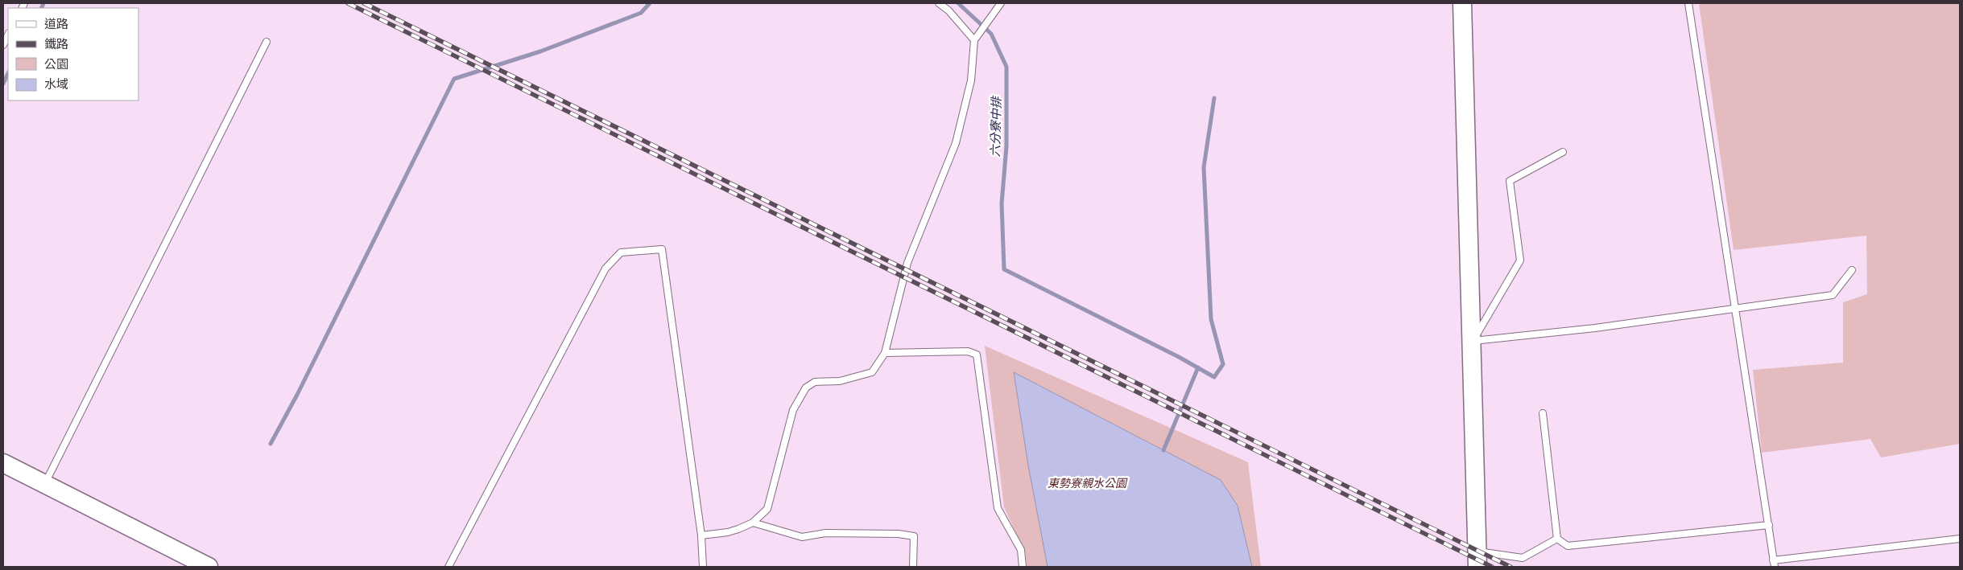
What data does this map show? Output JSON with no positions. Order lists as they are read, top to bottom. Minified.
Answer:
{"water":["六分寮中排"],"parks":["東勢寮親水公園"],"legend":["道路","鐵路","公園","水域"]}
